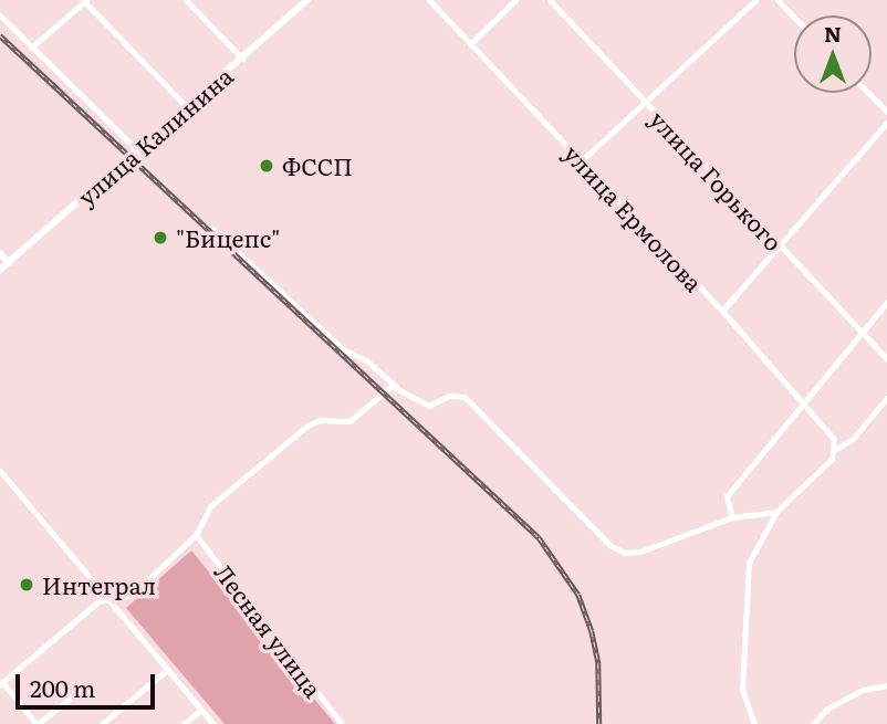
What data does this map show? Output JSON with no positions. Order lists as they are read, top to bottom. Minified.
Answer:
{"streets":{"main road":["улица Калинина"],"street":["улица Горького","улица Ермолова","Лесная улица"]},"places":["ФССП","\"Бицепс\"","Интеграл"],"scale_bar":"200 m","north":"top"}
